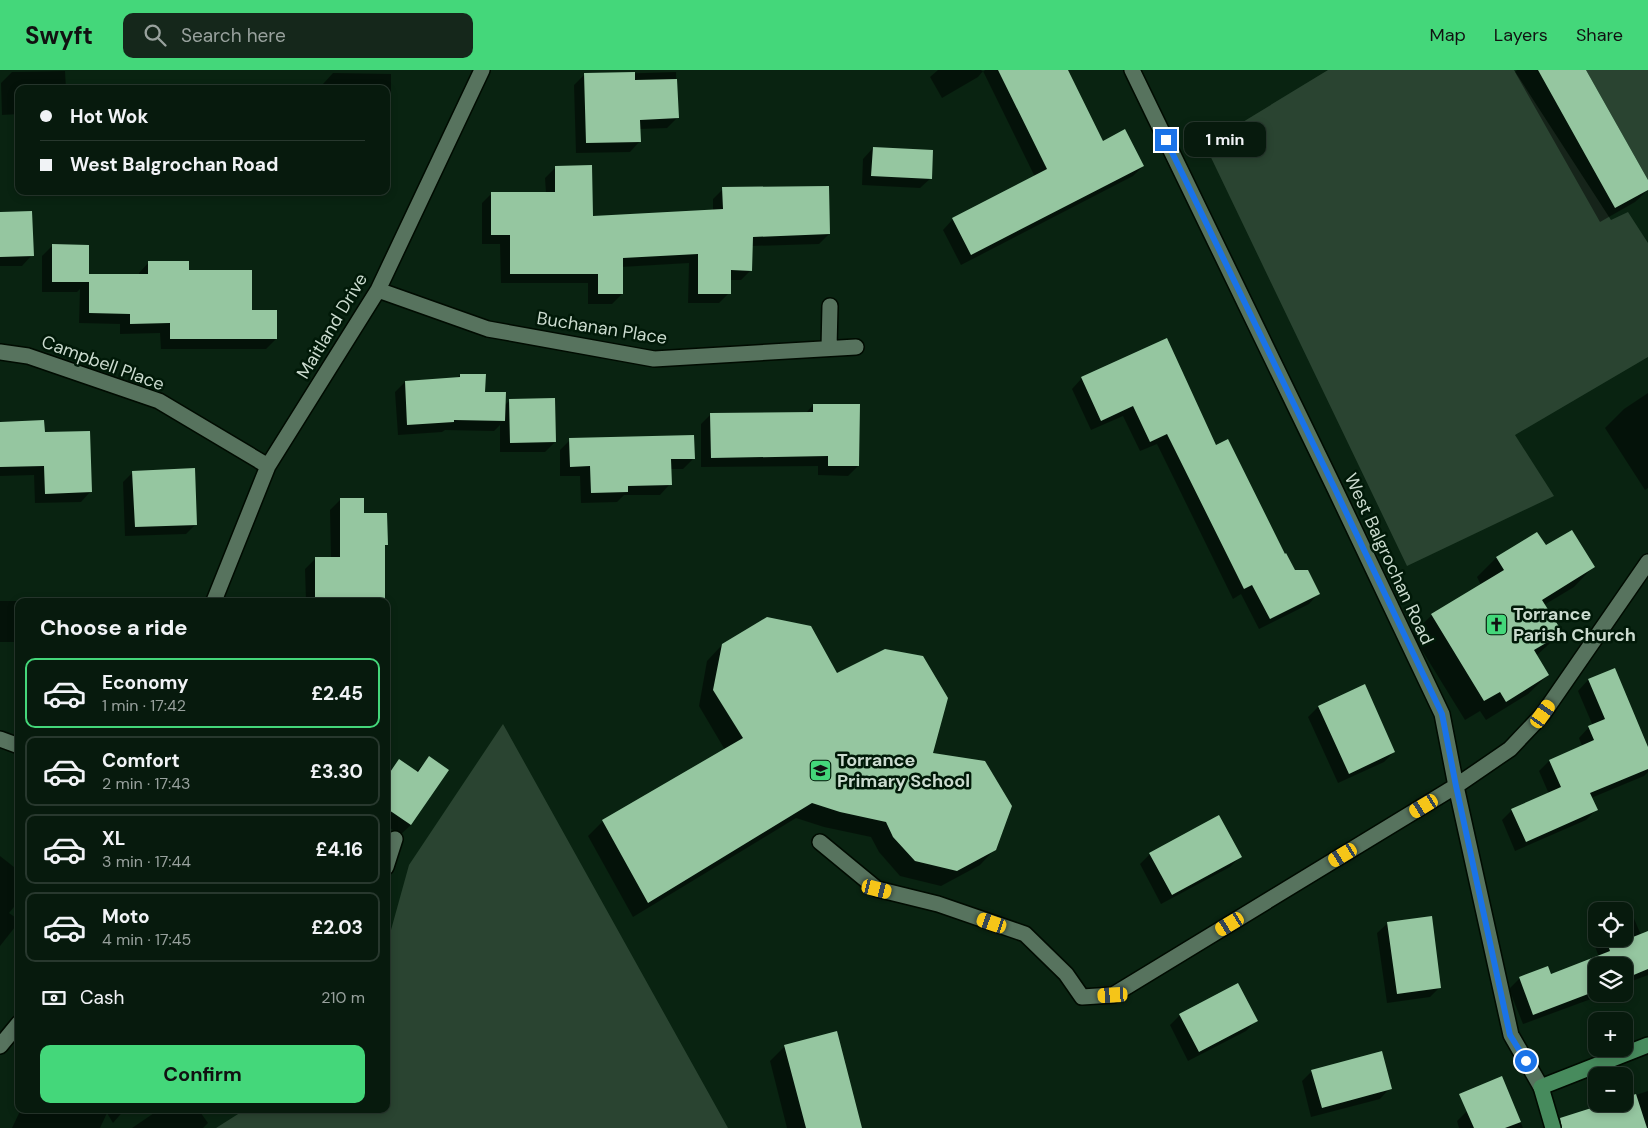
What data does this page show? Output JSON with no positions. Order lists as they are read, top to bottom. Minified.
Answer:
{"streets":{"street":["Maitland Drive","Buchanan Place","Campbell Place","West Balgrochan Road"]},"crossings":[["Maitland Drive","Buchanan Place"],["Maitland Drive","Campbell Place"]],"places":{"church":["Torrance Parish Church"],"school or university":["Torrance Primary School"]},"page":{"header":"Swyft","search":"Search here","nav":["Map","Layers","Share"],"banner":["Hot Wok","West Balgrochan Road"],"bubble":"1 min","heading":"Choose a ride","list":[{"name":"Economy","note":"1 min · 17:42","value":"£2.45"},{"name":"Comfort","note":"2 min · 17:43","value":"£3.30"},{"name":"XL","note":"3 min · 17:44","value":"£4.16"},{"name":"Moto","note":"4 min · 17:45","value":"£2.03"}],"map_buttons":["+","−"],"pay":["Cash","210 m"],"buttons":"Confirm"}}
